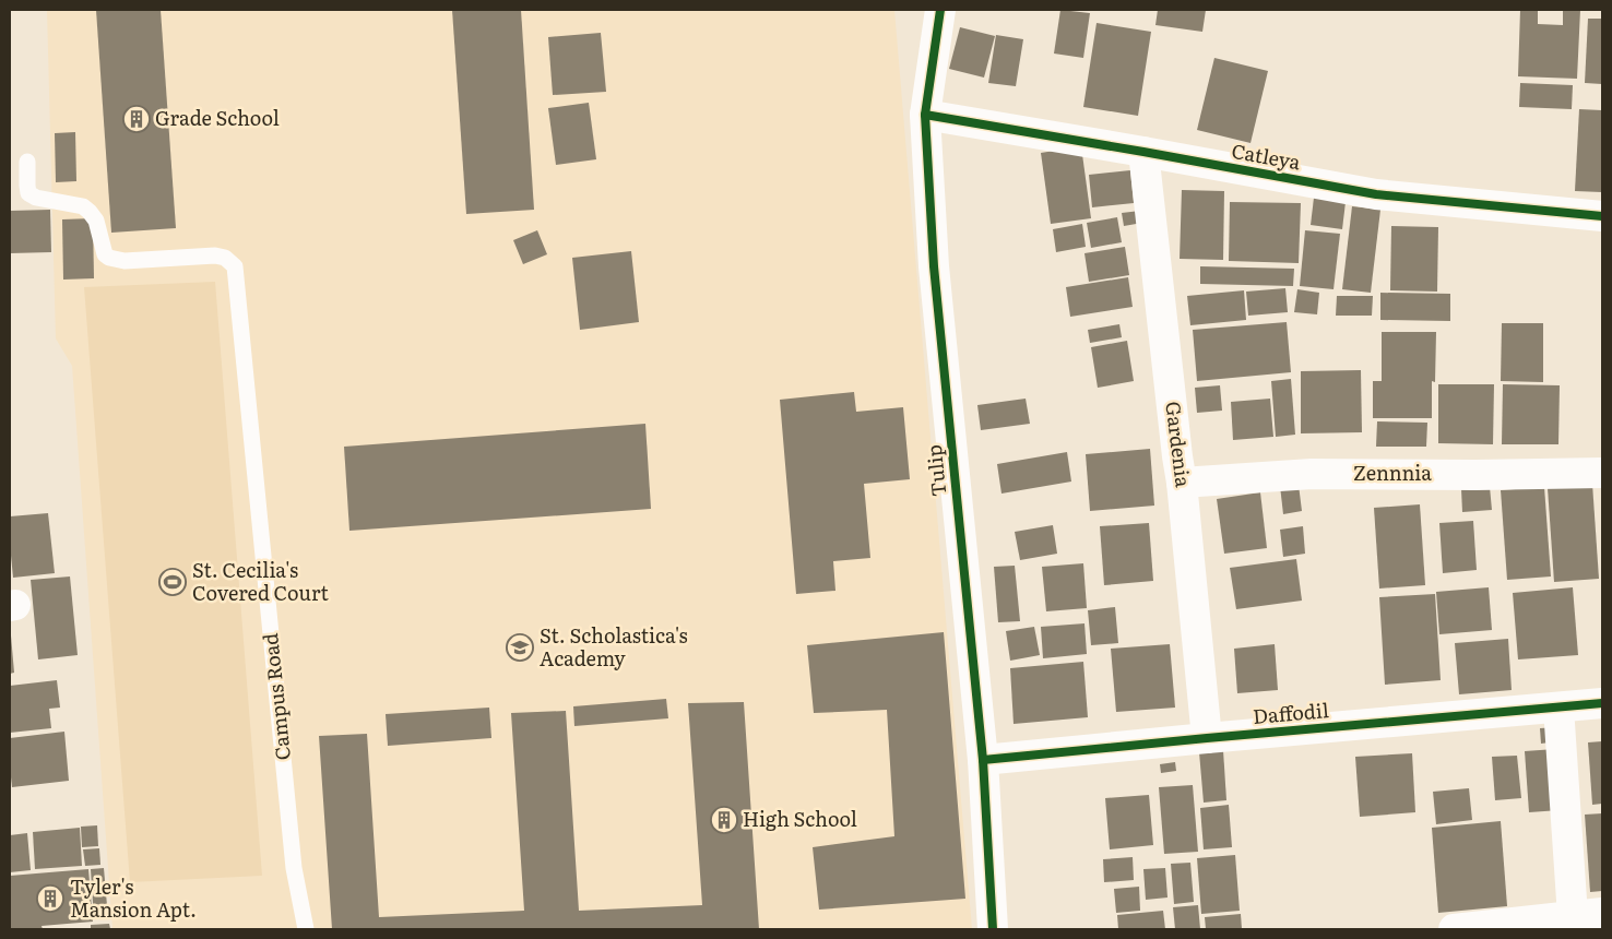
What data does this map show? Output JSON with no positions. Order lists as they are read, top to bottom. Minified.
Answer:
{"streets":{"street":["Catleya","Gardenia","Tulip","Zennnia","Daffodil"],"lane":["Campus Road"]},"crossings":[["Catleya","Gardenia"],["Catleya","Tulip"],["Gardenia","Zennnia"],["Gardenia","Daffodil"],["Tulip","Daffodil"]],"places":{"building":["Grade School","High School","Tyler's Mansion Apt."],"sports":["St. Cecilia's Covered Court"],"school or university":["St. Scholastica's Academy"]}}
